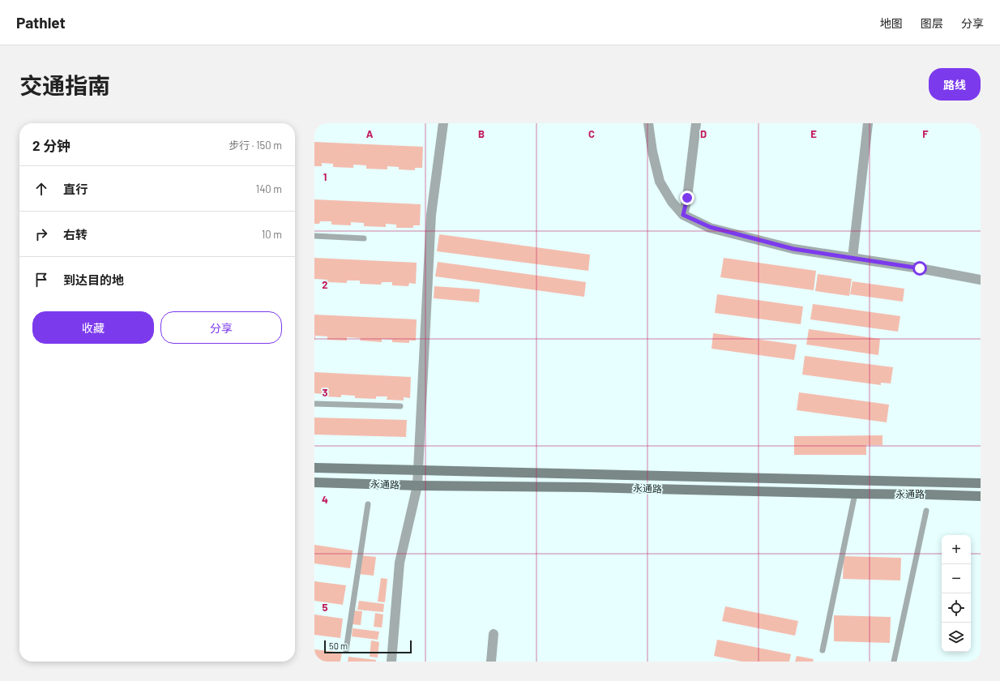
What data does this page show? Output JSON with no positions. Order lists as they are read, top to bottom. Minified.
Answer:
{"streets":{"main road":["永通路"]},"scale_bar":"50 m","page":{"header":"Pathlet","nav":["地图","图层","分享"],"title":"交通指南","buttons":["路线",["收藏","分享"]],"heading":["2 分钟","步行 · 150 m"],"list":[["直行","140 m"],["右转","10 m"],"到达目的地"],"map_buttons":["+","−"],"scale":"50 m"},"grid":{"columns":["A","B","C","D","E","F"],"rows":["1","2","3","4","5"]}}
